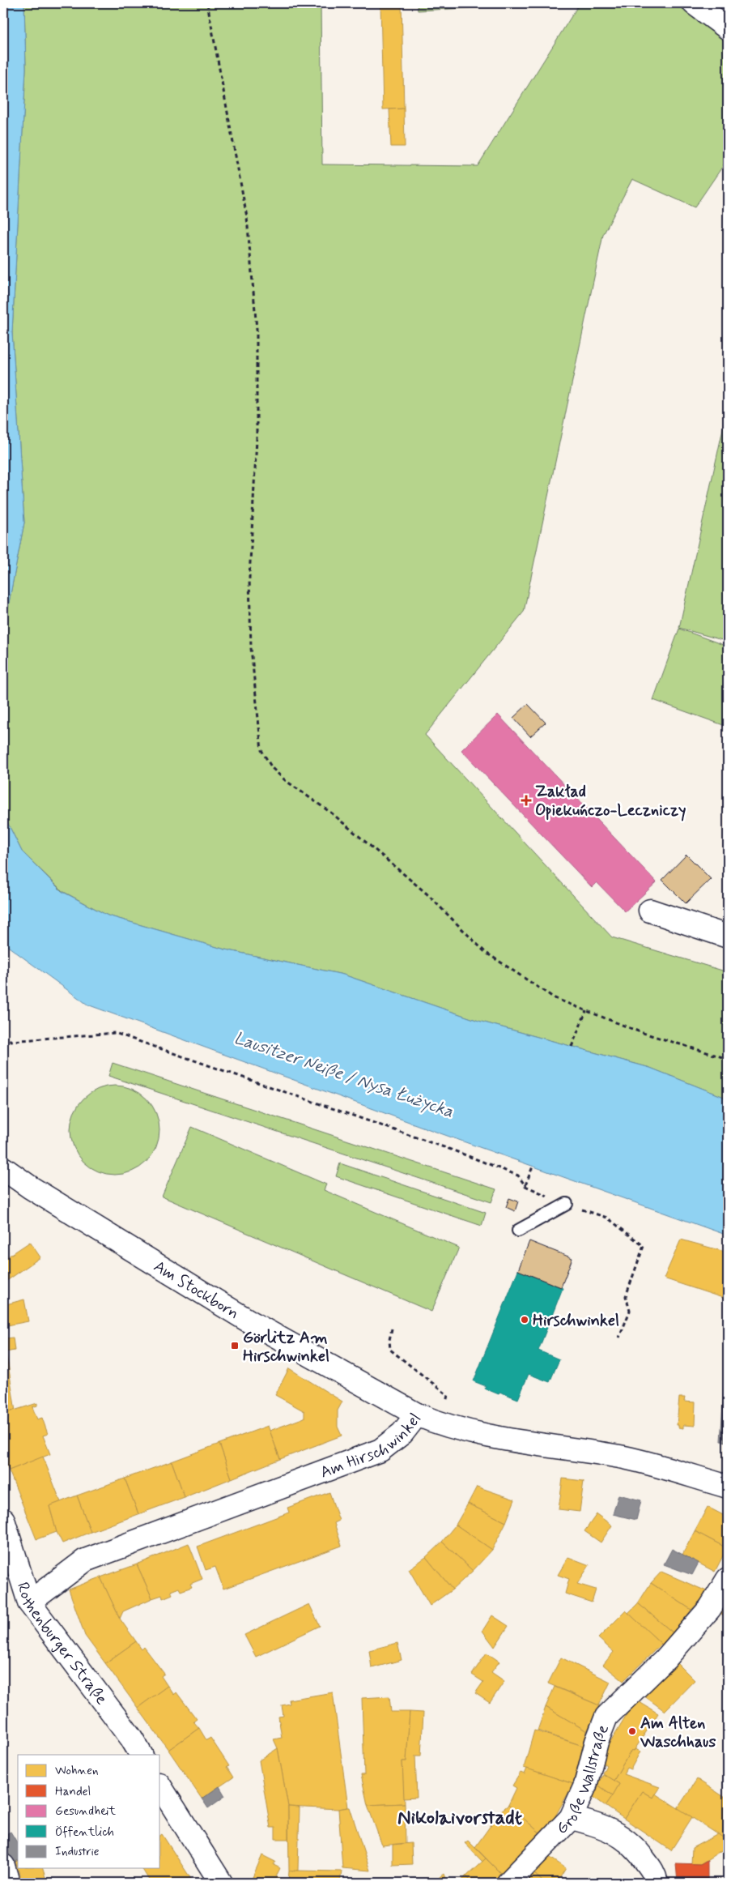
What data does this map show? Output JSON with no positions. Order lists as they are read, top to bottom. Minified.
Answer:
{"streets":{"street":["Am Stockborn","Am Hirschwinkel","Rothenburger Straße","Große Wallstraße"]},"crossings":[["Am Stockborn","Am Hirschwinkel"],["Am Hirschwinkel","Rothenburger Straße"]],"districts":["Nikolaivorstadt"],"water":["Lausitzer Neiße / Nysa Łużycka"],"places":{"health":["Zakład Opiekuńczo-Leczniczy"],"other":["Hirschwinkel","Am Alten Waschhaus"],"transit":["Görlitz Am Hirschwinkel"]},"legend":["Wohnen","Handel","Gesundheit","Öffentlich","Industrie"]}
